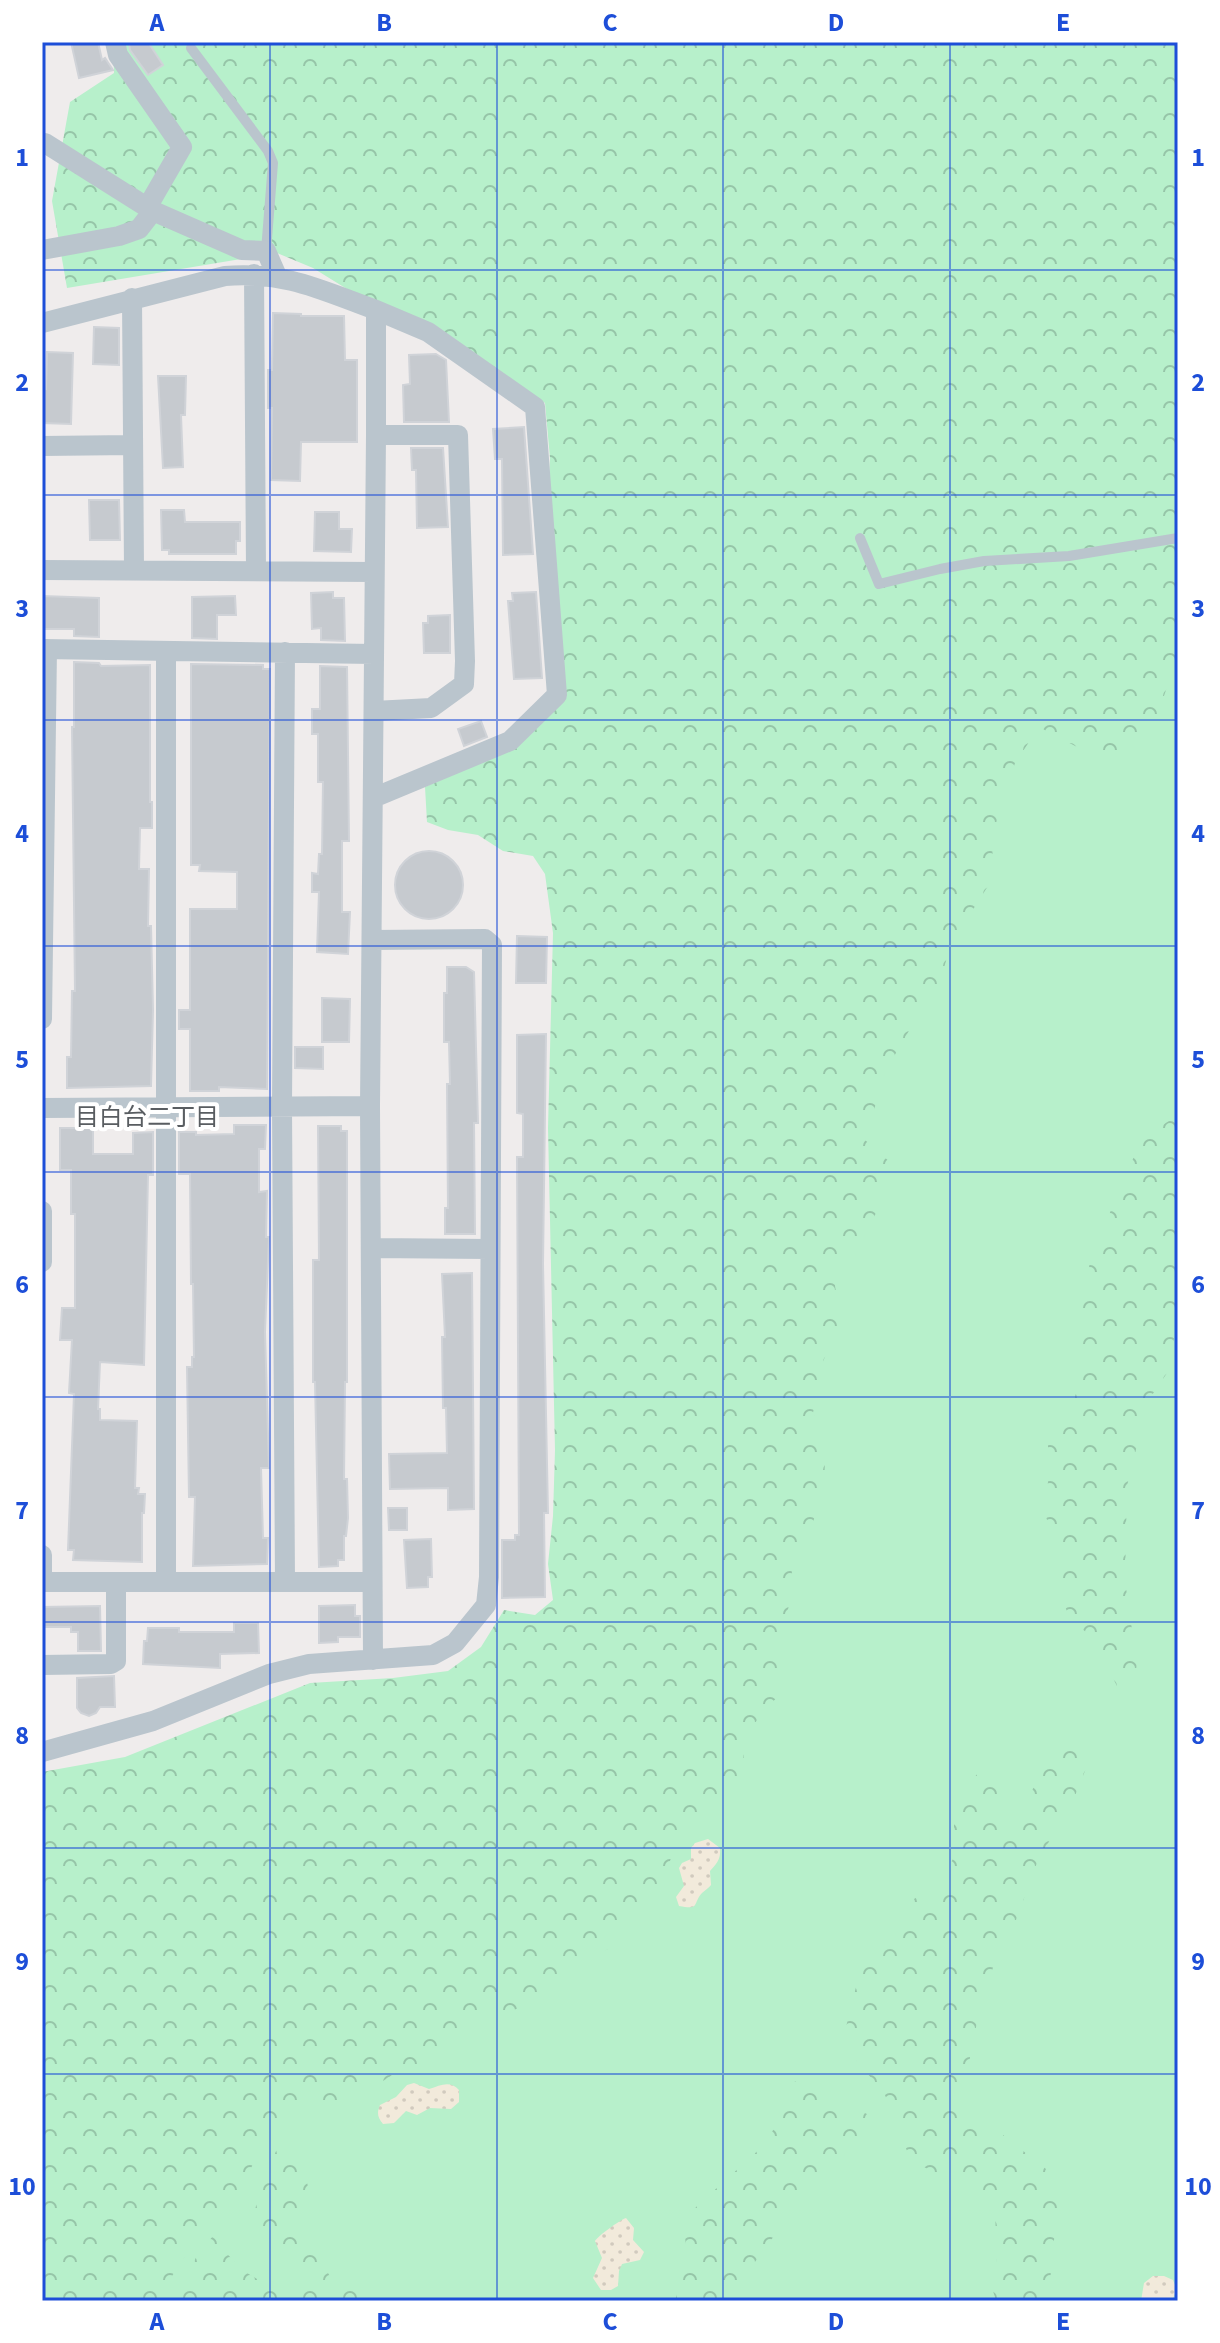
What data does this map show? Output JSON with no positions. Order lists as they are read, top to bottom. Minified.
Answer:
{"districts":["目白台二丁目"],"grid":{"columns":["A","B","C","D","E"],"rows":["1","2","3","4","5","6","7","8","9","10"]}}
